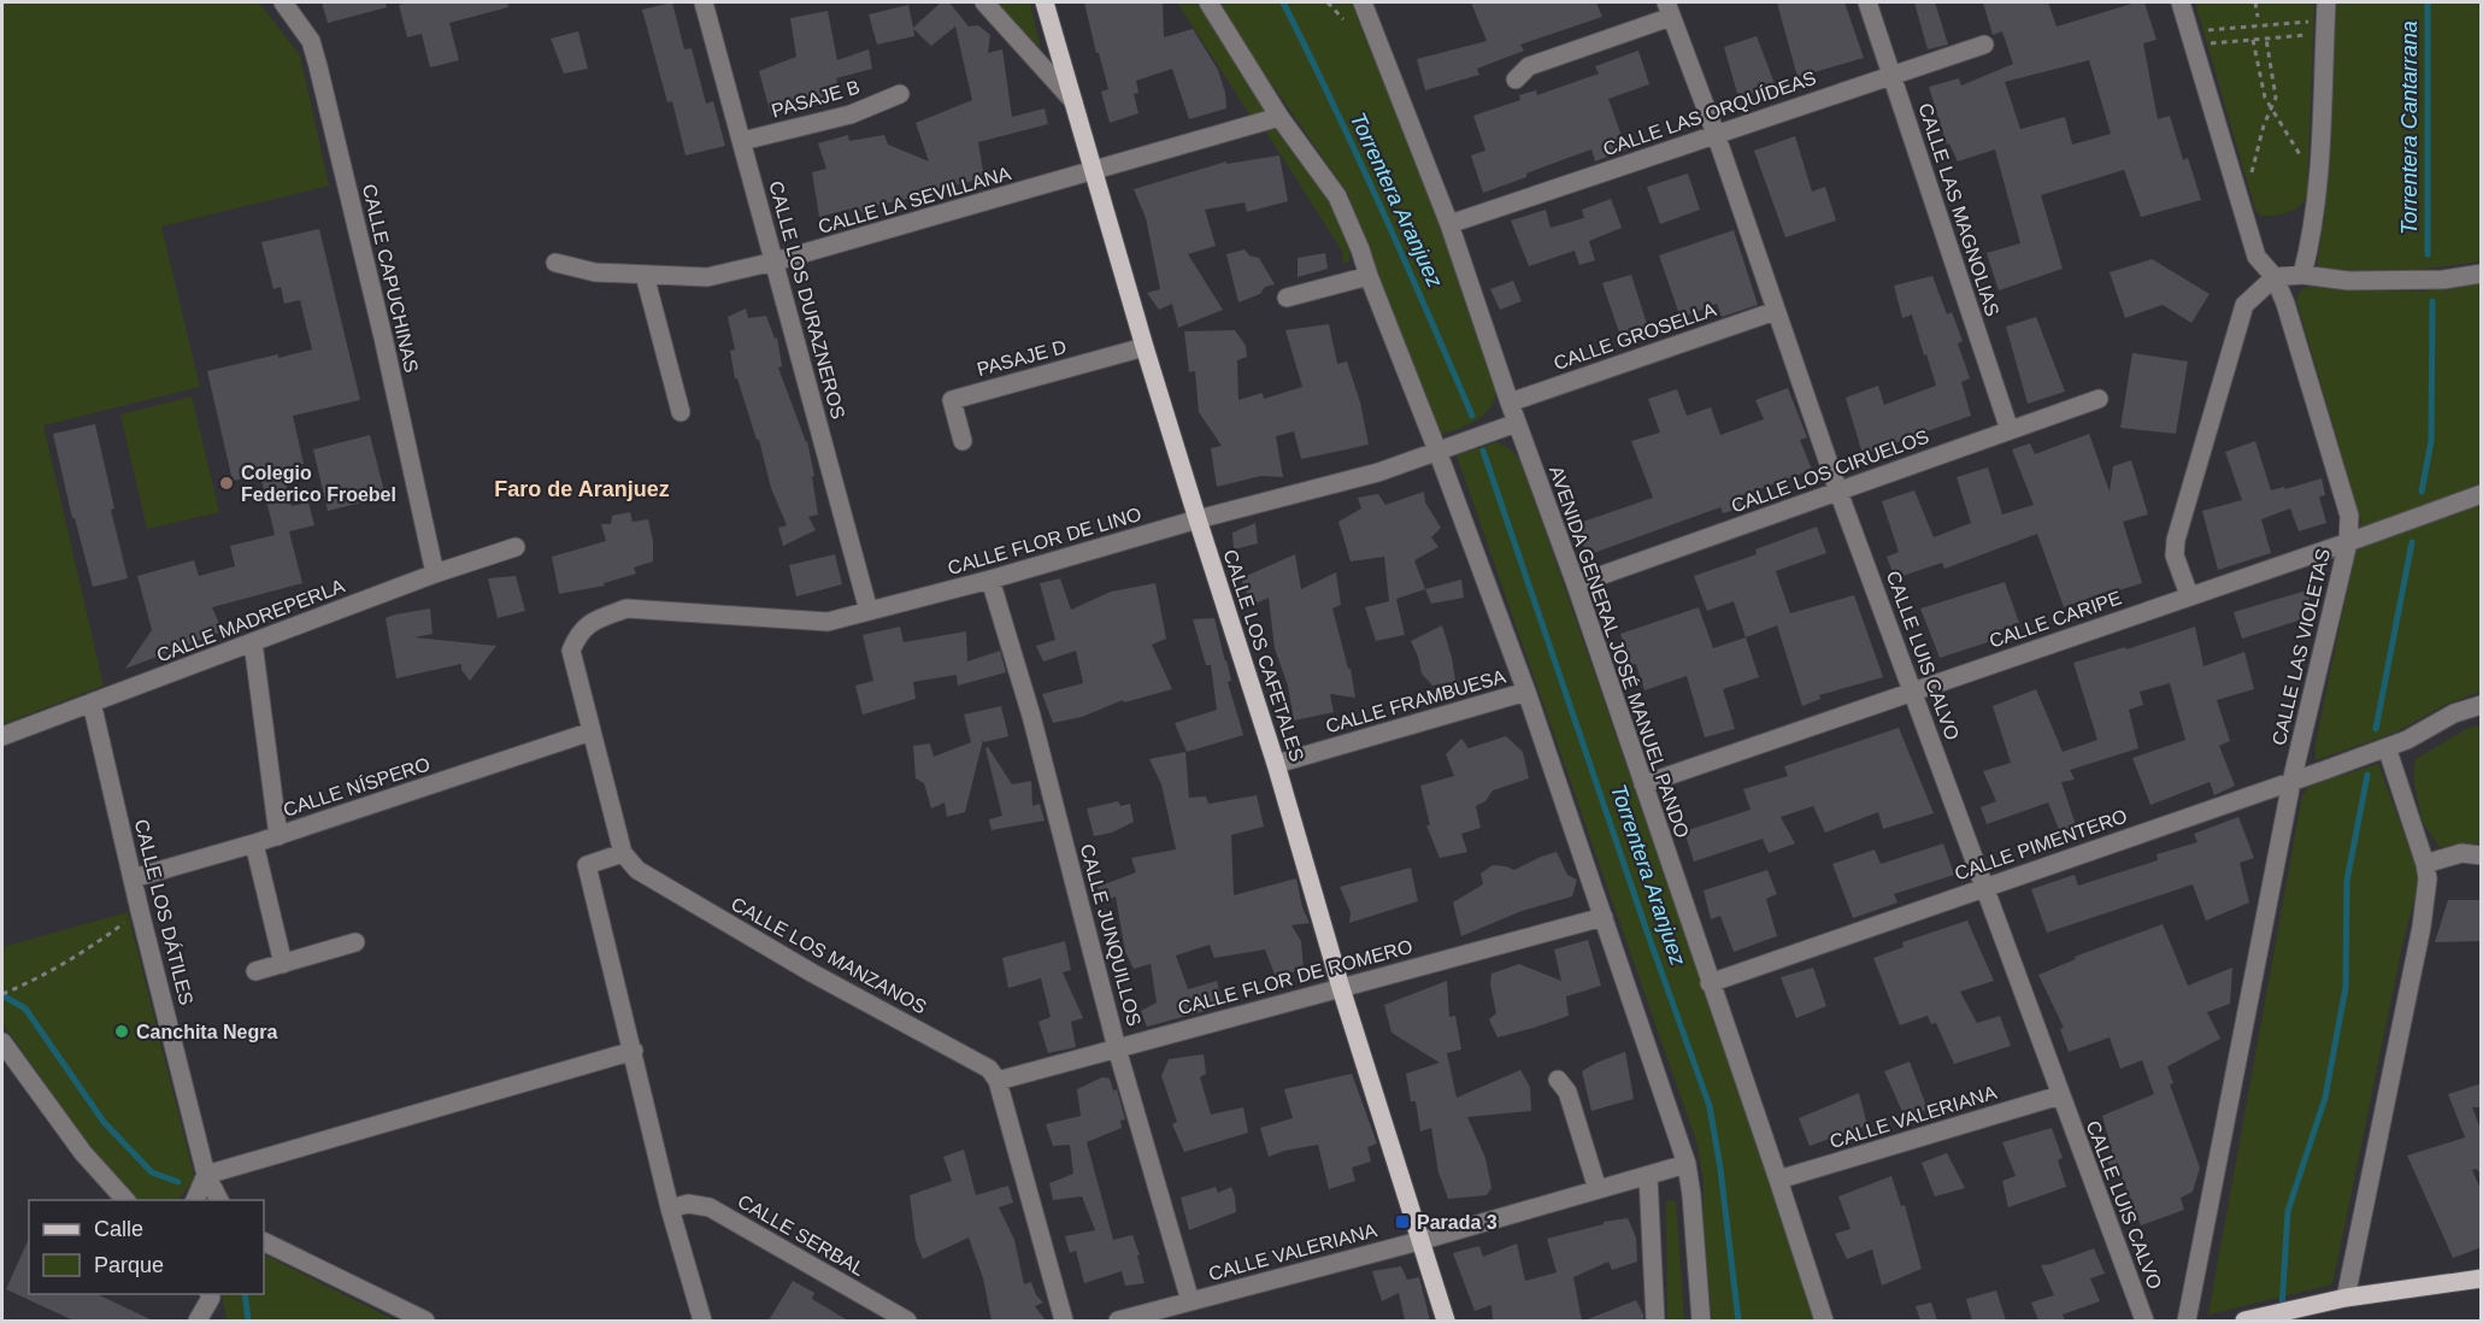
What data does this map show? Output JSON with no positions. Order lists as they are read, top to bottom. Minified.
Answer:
{"streets":{"main road":["CALLE LOS CAFETALES"],"street":["PASAJE B","CALLE LAS ORQUÍDEAS","CALLE LA SEVILLANA","CALLE LAS MAGNOLIAS","CALLE CAPUCHINAS","CALLE LOS DURAZNEROS","CALLE GROSELLA","PASAJE D","CALLE LOS CIRUELOS","CALLE FLOR DE LINO","CALLE CARIPE","CALLE MADREPERLA","CALLE LAS VIOLETAS","AVENIDA GENERAL JOSÉ MANUEL PANDO","CALLE LUIS CALVO","CALLE FRAMBUESA","CALLE NÍSPERO","CALLE PIMENTERO","CALLE LOS DÁTILES","CALLE JUNQUILLOS","CALLE LOS MANZANOS","CALLE FLOR DE ROMERO","CALLE VALERIANA","CALLE SERBAL"]},"crossings":[["PASAJE B","CALLE LOS DURAZNEROS"],["CALLE LAS ORQUÍDEAS","CALLE LAS MAGNOLIAS"],["CALLE LAS ORQUÍDEAS","AVENIDA GENERAL JOSÉ MANUEL PANDO"],["CALLE LAS ORQUÍDEAS","CALLE LUIS CALVO"],["CALLE LA SEVILLANA","CALLE LOS DURAZNEROS"],["CALLE LA SEVILLANA","CALLE LOS CAFETALES"],["CALLE LAS MAGNOLIAS","CALLE LOS CIRUELOS"],["CALLE CAPUCHINAS","CALLE MADREPERLA"],["CALLE LOS DURAZNEROS","CALLE FLOR DE LINO"],["CALLE GROSELLA","AVENIDA GENERAL JOSÉ MANUEL PANDO"],["CALLE GROSELLA","CALLE LUIS CALVO"],["PASAJE D","CALLE LOS CAFETALES"],["CALLE LOS CIRUELOS","AVENIDA GENERAL JOSÉ MANUEL PANDO"],["CALLE LOS CIRUELOS","CALLE LUIS CALVO"],["CALLE FLOR DE LINO","AVENIDA GENERAL JOSÉ MANUEL PANDO"],["CALLE FLOR DE LINO","CALLE LOS CAFETALES"],["CALLE FLOR DE LINO","CALLE NÍSPERO"],["CALLE FLOR DE LINO","CALLE JUNQUILLOS"],["CALLE CARIPE","CALLE LAS VIOLETAS"],["CALLE CARIPE","AVENIDA GENERAL JOSÉ MANUEL PANDO"],["CALLE CARIPE","CALLE LUIS CALVO"],["CALLE MADREPERLA","CALLE LOS DÁTILES"],["CALLE LAS VIOLETAS","CALLE PIMENTERO"],["AVENIDA GENERAL JOSÉ MANUEL PANDO","CALLE PIMENTERO"],["AVENIDA GENERAL JOSÉ MANUEL PANDO","CALLE VALERIANA"],["CALLE LOS CAFETALES","CALLE FRAMBUESA"],["CALLE LOS CAFETALES","CALLE FLOR DE ROMERO"],["CALLE LOS CAFETALES","CALLE VALERIANA"],["CALLE LUIS CALVO","CALLE PIMENTERO"],["CALLE LUIS CALVO","CALLE VALERIANA"],["CALLE NÍSPERO","CALLE LOS DÁTILES"],["CALLE JUNQUILLOS","CALLE FLOR DE ROMERO"],["CALLE JUNQUILLOS","CALLE VALERIANA"],["CALLE LOS MANZANOS","CALLE FLOR DE ROMERO"]],"districts":["Faro de Aranjuez"],"water":["Torrentera Cantarrana","Torrentera Aranjuez"],"places":{"other":["Colegio Federico Froebel","Canchita Negra"],"transit":["Parada 3"]},"legend":["Calle","Parque"]}
